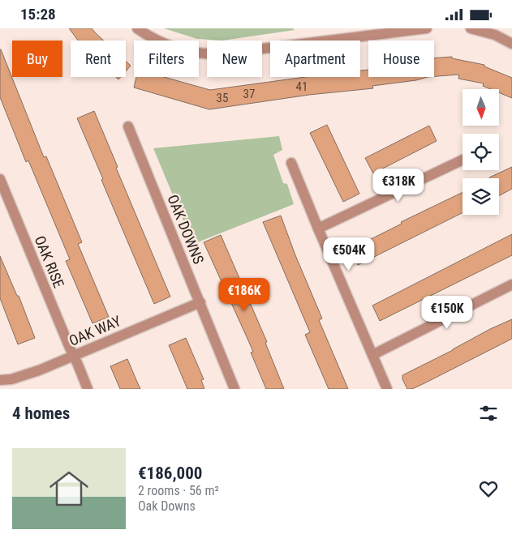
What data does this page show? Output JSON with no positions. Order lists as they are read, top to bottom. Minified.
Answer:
{"streets":{"street":["OAK DOWNS","OAK RISE","OAK WAY"]},"crossings":[["OAK DOWNS","OAK WAY"],["OAK RISE","OAK WAY"]],"house_numbers":["41","37","35"],"north":"bottom","page":{"status":"15:28","chip":["Buy","Rent","Filters","New","Apartment","House"],"price":["€318K","€504K","€186K","€150K"],"heading":"4 homes","list":[{"name":"€186,000","note":"2 rooms · 56 m² · Oak Downs"}]}}
